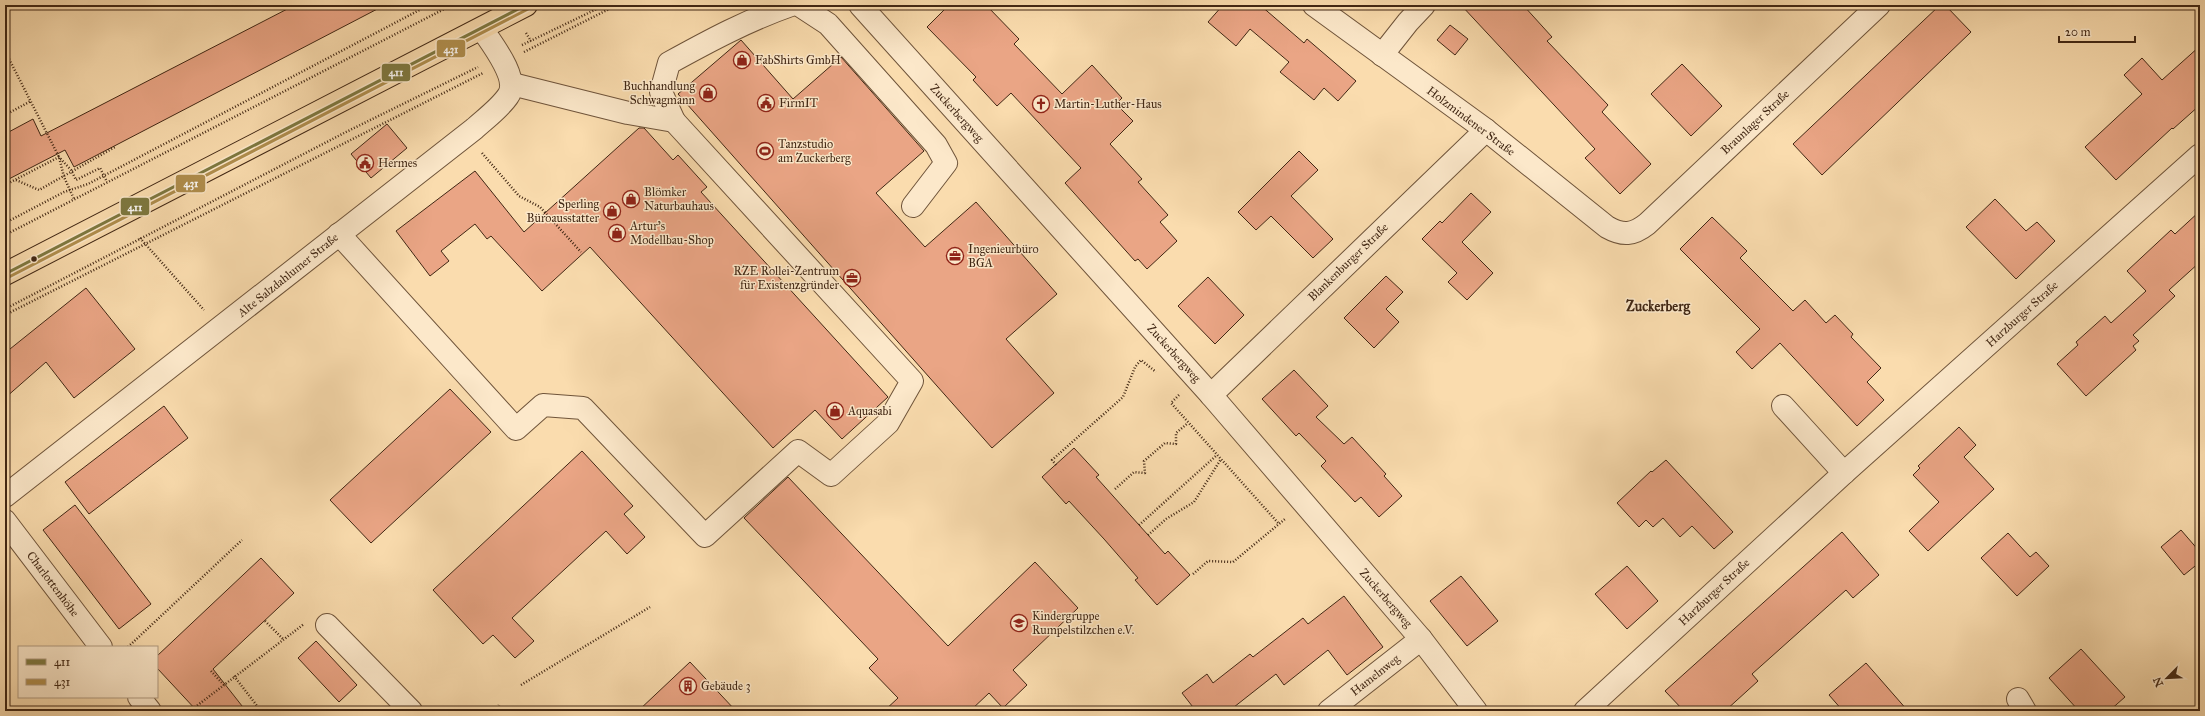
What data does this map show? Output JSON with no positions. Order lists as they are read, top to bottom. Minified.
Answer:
{"streets":{"street":["Zuckerbergweg","Holzmindener Straße","Braunlager Straße","Blankenburger Straße","Alte Salzdahlumer Straße","Harzburger Straße","Charlottenhöhe","Hamelnweg"]},"crossings":[["Zuckerbergweg","Blankenburger Straße"],["Zuckerbergweg","Hamelnweg"],["Holzmindener Straße","Braunlager Straße"],["Holzmindener Straße","Blankenburger Straße"]],"districts":["Zuckerberg"],"places":{"shop":["FabShirts GmbH","Buchhandlung Schwagmann","Blömker Naturbauhaus","Sperling Büroausstatter","Artur’s Modellbau-Shop","Aquasabi"],"public building":["FirmIT","Hermes"],"church":["Martin-Luther-Haus"],"sports":["Tanzstudio am Zuckerberg"],"office":["Ingenieurbüro BGA","RZE Rollei-Zentrum für Existenzgründer"],"school or university":["Kindergruppe Rumpelstilzchen e.V."],"building":["Gebäude 3"]},"lines":["transit line 411","transit line 431"],"legend":["411","431"],"scale_bar":"20 m","north":"bottom left"}
